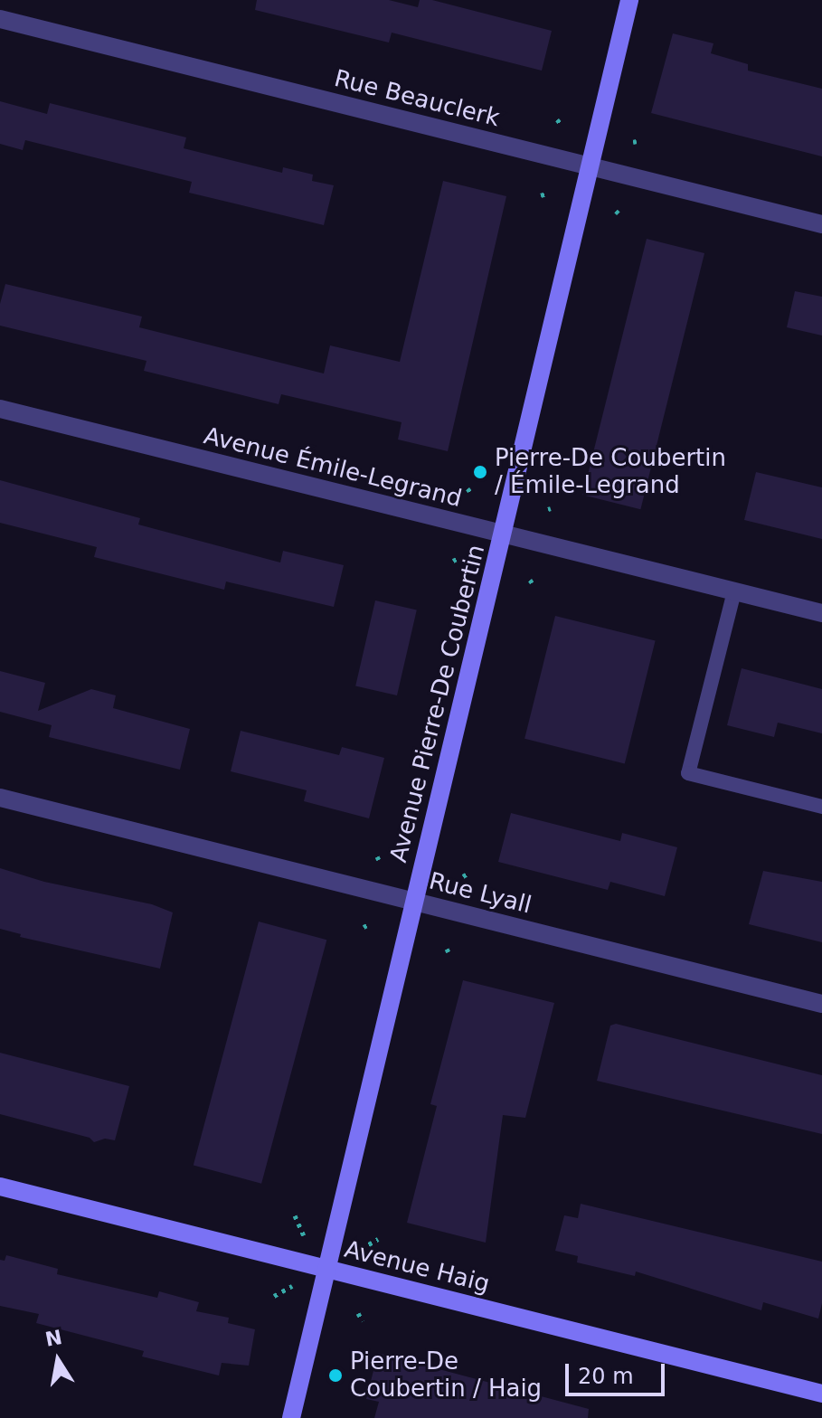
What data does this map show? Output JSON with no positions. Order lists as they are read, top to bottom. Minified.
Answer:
{"streets":{"street":["Rue Beauclerk","Avenue Émile-Legrand","Avenue Pierre-De Coubertin","Rue Lyall","Avenue Haig"]},"crossings":[["Rue Beauclerk","Avenue Pierre-De Coubertin"],["Avenue Émile-Legrand","Avenue Pierre-De Coubertin"],["Avenue Pierre-De Coubertin","Rue Lyall"],["Avenue Pierre-De Coubertin","Avenue Haig"]],"places":["Pierre-De Coubertin / Émile-Legrand","Pierre-De Coubertin / Haig"],"scale_bar":"20 m","north":"top"}
